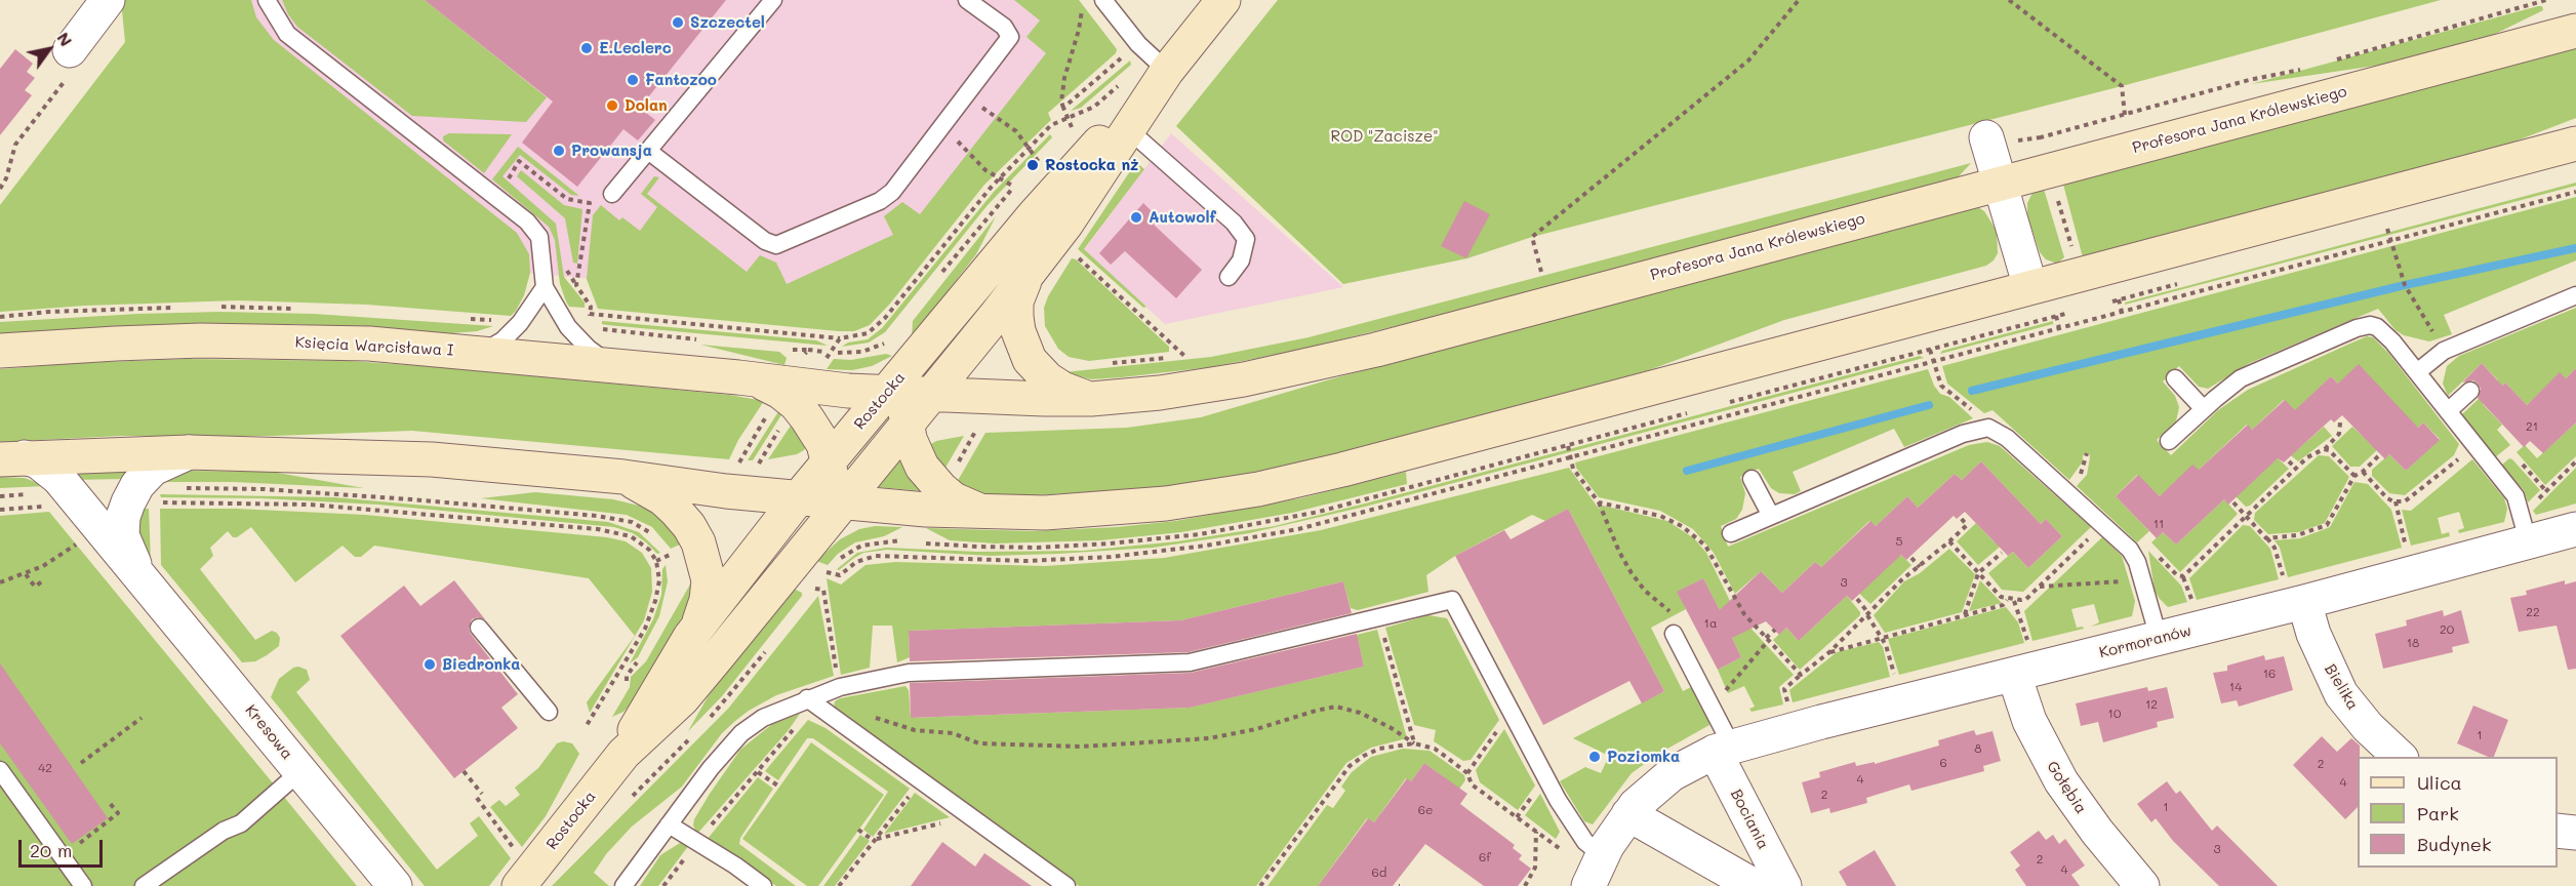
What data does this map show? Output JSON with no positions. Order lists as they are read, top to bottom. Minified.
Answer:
{"streets":{"street":["Profesora Jana Królewskiego","Księcia Warcisława I","Rostocka","Kormoranów","Bielika","Kresowa","Gołębia","Bociania"]},"crossings":[["Profesora Jana Królewskiego","Księcia Warcisława I"],["Profesora Jana Królewskiego","Rostocka"],["Księcia Warcisława I","Rostocka"],["Kormoranów","Bielika"],["Kormoranów","Gołębia"],["Kormoranów","Bociania"]],"parks":["ROD \"Zacisze\""],"places":["Szczectel","E.Leclerc","Fantozoo","Dolan","Prowansja","Rostocka nż","Autowolf","Biedronka","Poziomka"],"house_numbers":["21","11","5","3","22","1a","20","18","16","14","12","10","1","8","6","2","42","4","4","2","1","6e","3","6f","2","4","6d"],"legend":["Ulica","Park","Budynek"],"scale_bar":"20 m","north":"top right"}
